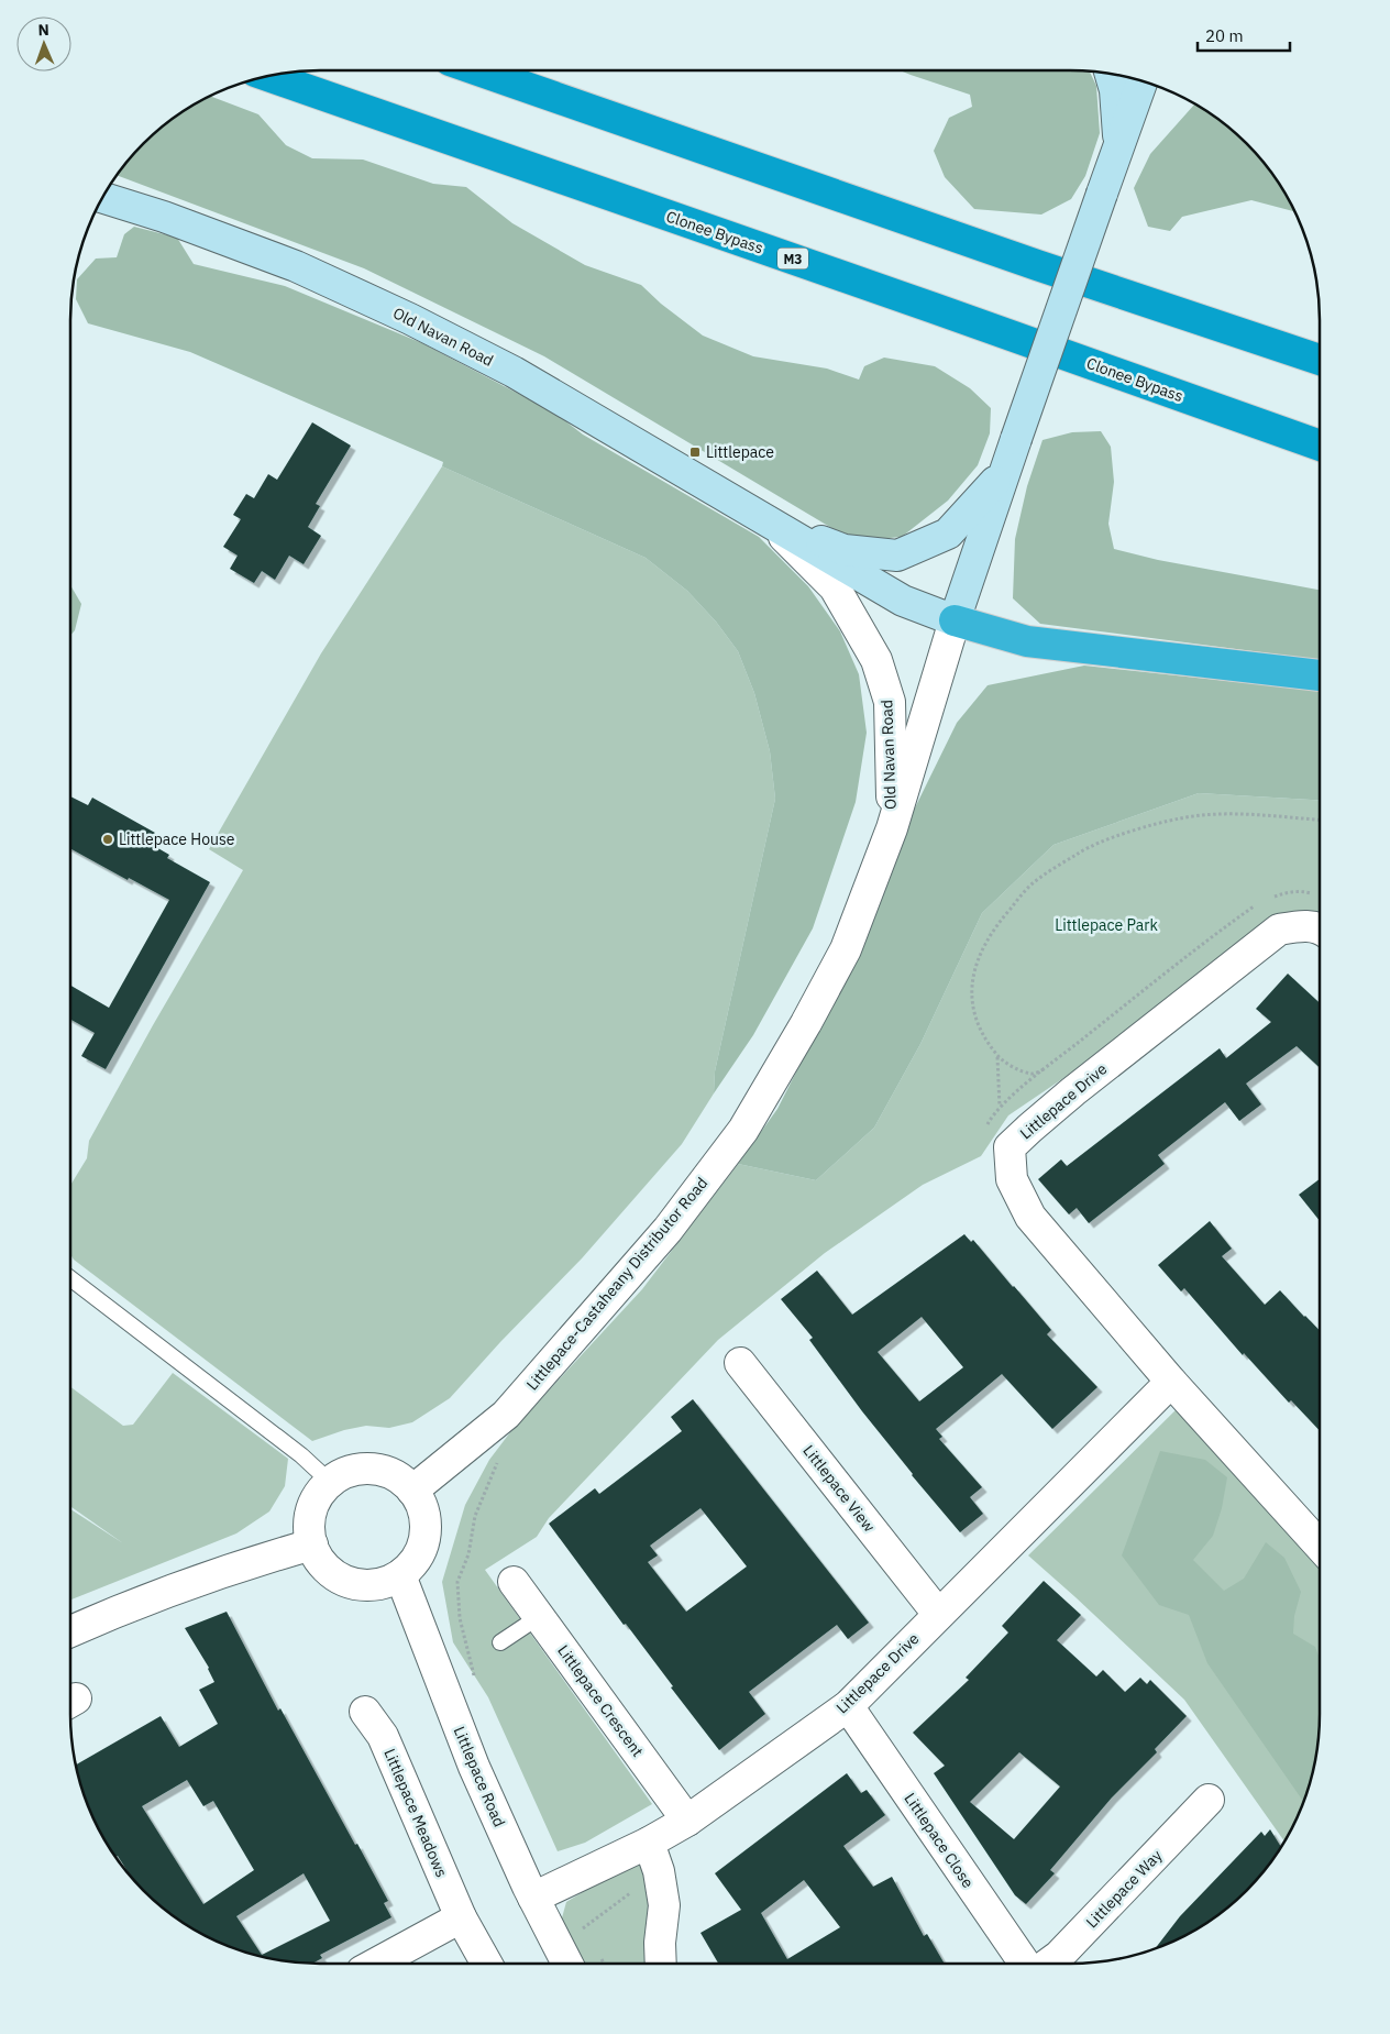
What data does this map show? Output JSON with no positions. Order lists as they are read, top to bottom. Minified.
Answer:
{"streets":{"highway":["Clonee Bypass","M3"],"main road":["Old Navan Road"],"street":["Littlepace Drive","Littlepace-Castaheany Distributor Road","Littlepace View","Littlepace Crescent","Littlepace Road","Littlepace Meadows","Littlepace Close","Littlepace Way"]},"crossings":[["Old Navan Road","Littlepace-Castaheany Distributor Road"],["Littlepace Drive","Littlepace View"],["Littlepace Drive","Littlepace Crescent"],["Littlepace Drive","Littlepace Road"],["Littlepace Drive","Littlepace Close"],["Littlepace-Castaheany Distributor Road","Littlepace Road"]],"parks":["Littlepace Park"],"places":{"transit":["Littlepace"],"other":["Littlepace House"]},"scale_bar":"20 m","north":"top"}
